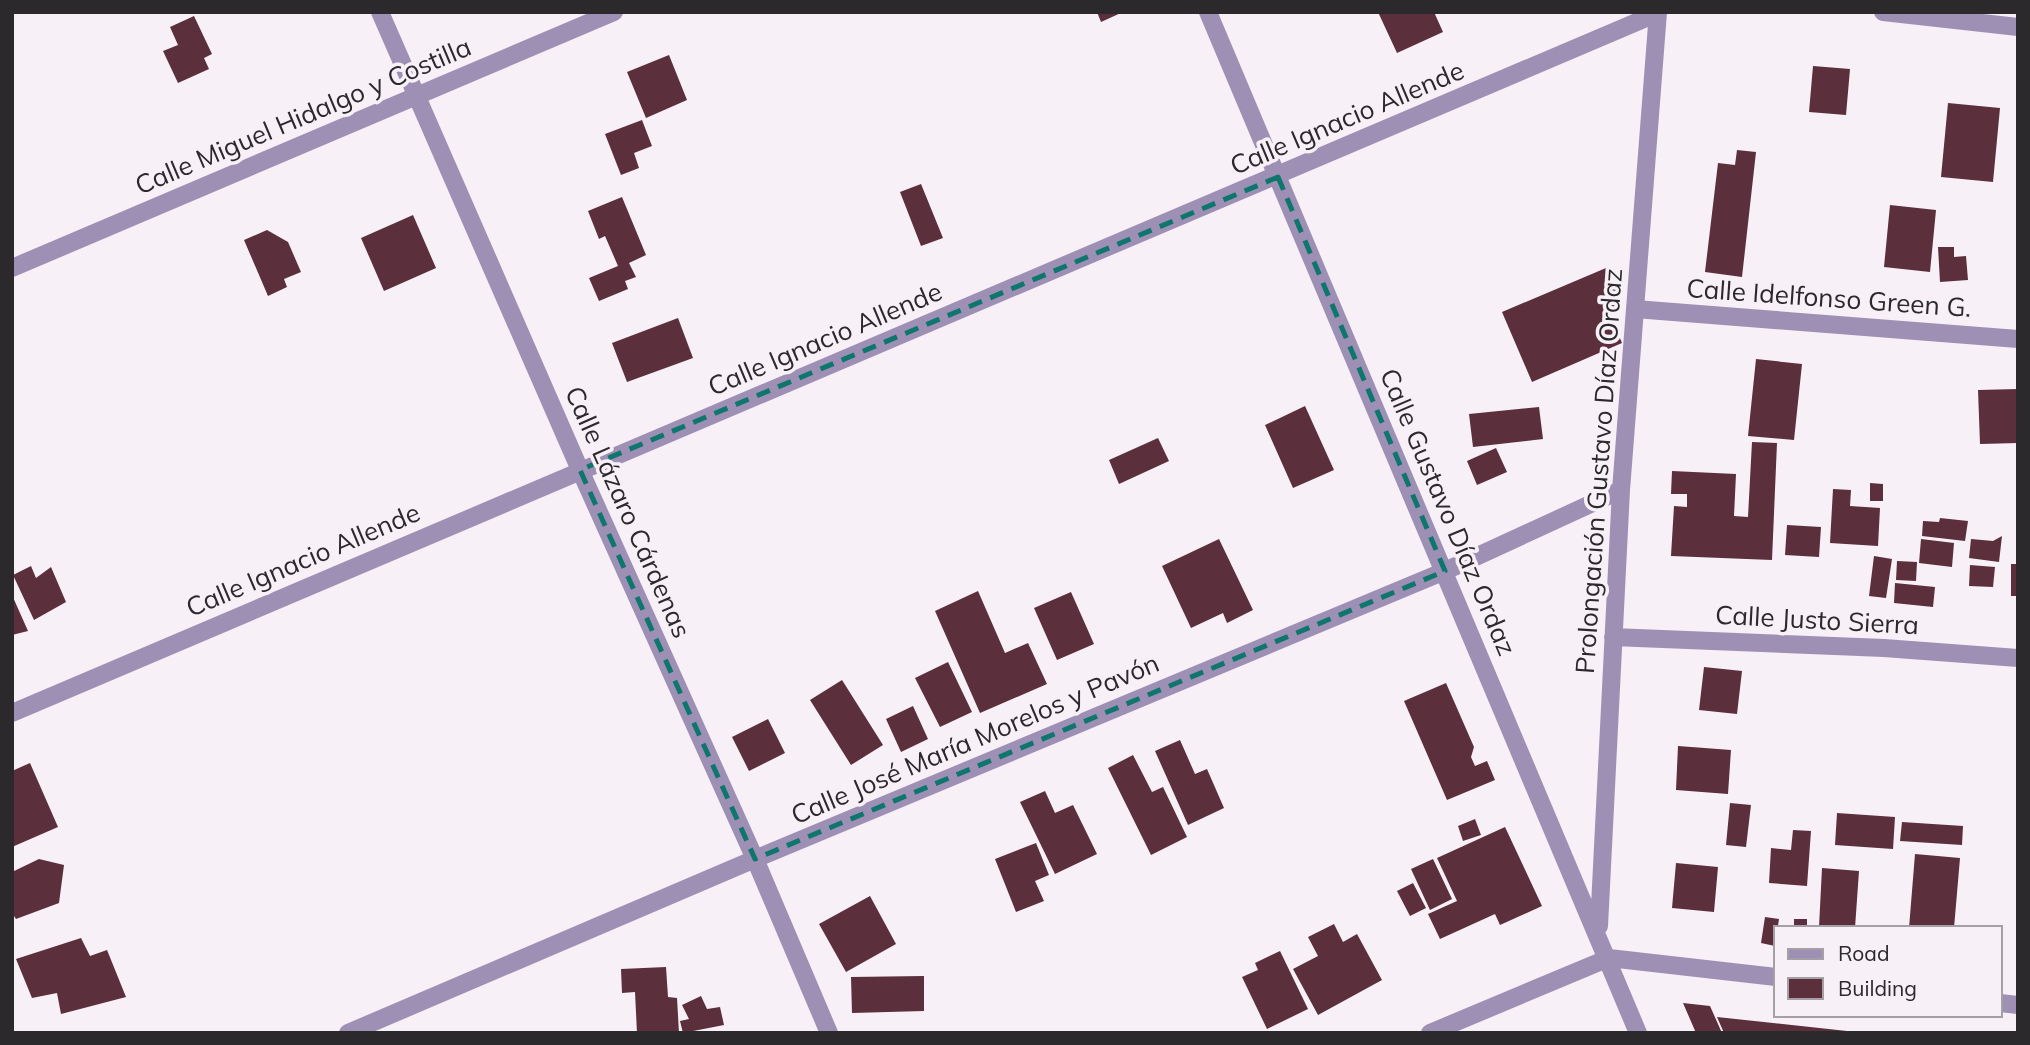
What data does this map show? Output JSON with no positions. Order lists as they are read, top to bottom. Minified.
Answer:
{"streets":{"street":["Calle Miguel Hidalgo y Costilla","Calle Ignacio Allende","Calle Idelfonso Green G.","Prolongación Gustavo Díaz Ordaz","Calle Lázaro Cárdenas","Calle Gustavo Díaz Ordaz","Calle Justo Sierra","Calle José María Morelos y Pavón"]},"crossings":[["Calle Miguel Hidalgo y Costilla","Calle Lázaro Cárdenas"],["Calle Ignacio Allende","Prolongación Gustavo Díaz Ordaz"],["Calle Ignacio Allende","Calle Lázaro Cárdenas"],["Calle Ignacio Allende","Calle Gustavo Díaz Ordaz"],["Calle Idelfonso Green G.","Prolongación Gustavo Díaz Ordaz"],["Prolongación Gustavo Díaz Ordaz","Calle Gustavo Díaz Ordaz"],["Prolongación Gustavo Díaz Ordaz","Calle Justo Sierra"],["Prolongación Gustavo Díaz Ordaz","Calle José María Morelos y Pavón"],["Calle Lázaro Cárdenas","Calle José María Morelos y Pavón"],["Calle Gustavo Díaz Ordaz","Calle José María Morelos y Pavón"]],"legend":["Road","Building"]}
